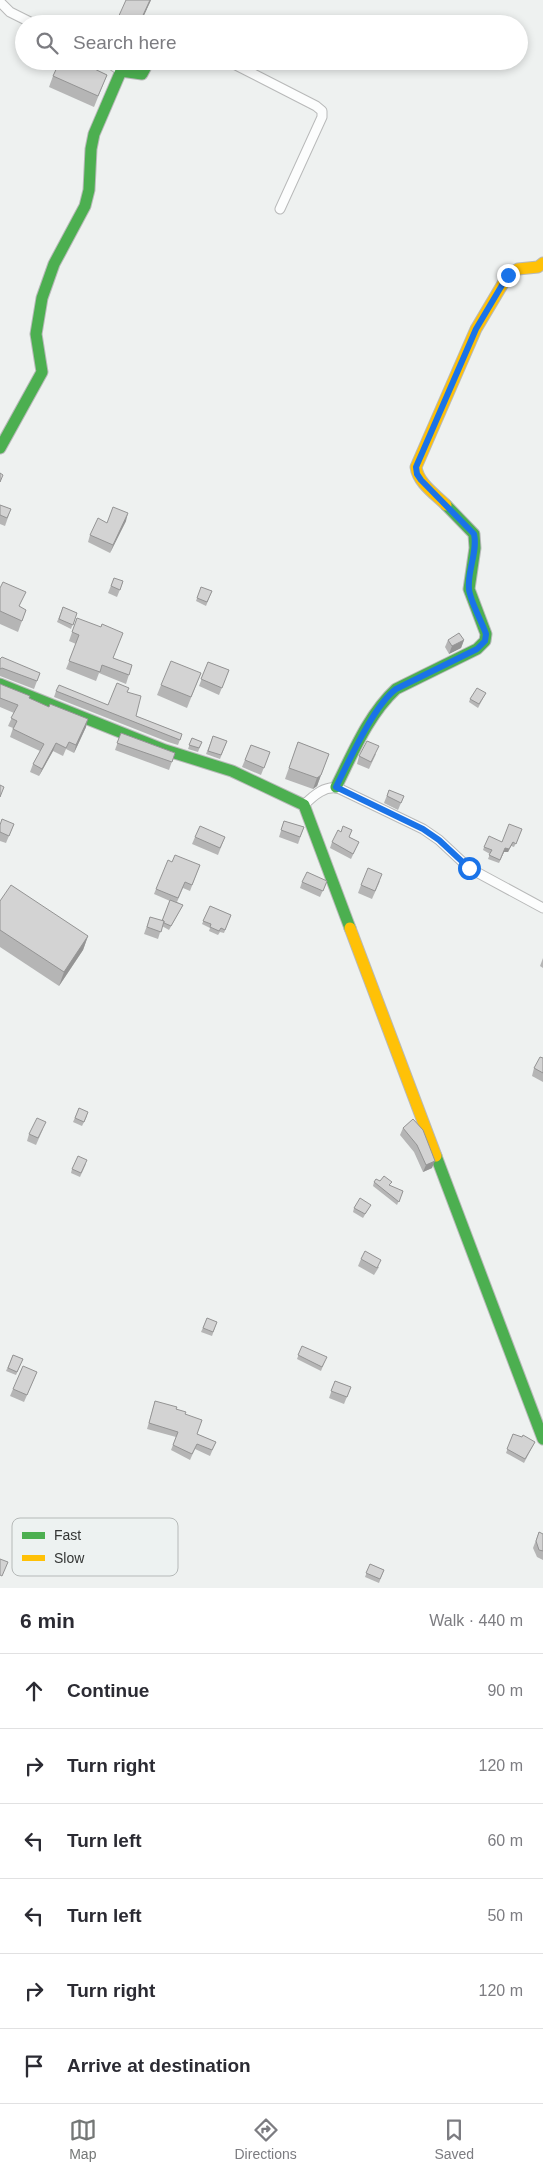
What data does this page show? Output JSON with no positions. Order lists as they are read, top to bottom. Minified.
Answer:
{"legend":["Fast","Slow"],"page":{"search":"Search here","heading":["6 min","Walk · 440 m"],"list":[["Continue","90 m"],["Turn right","120 m"],["Turn left","60 m"],["Turn left","50 m"],["Turn right","120 m"],"Arrive at destination"],"nav":["Map","Directions","Saved"]}}
